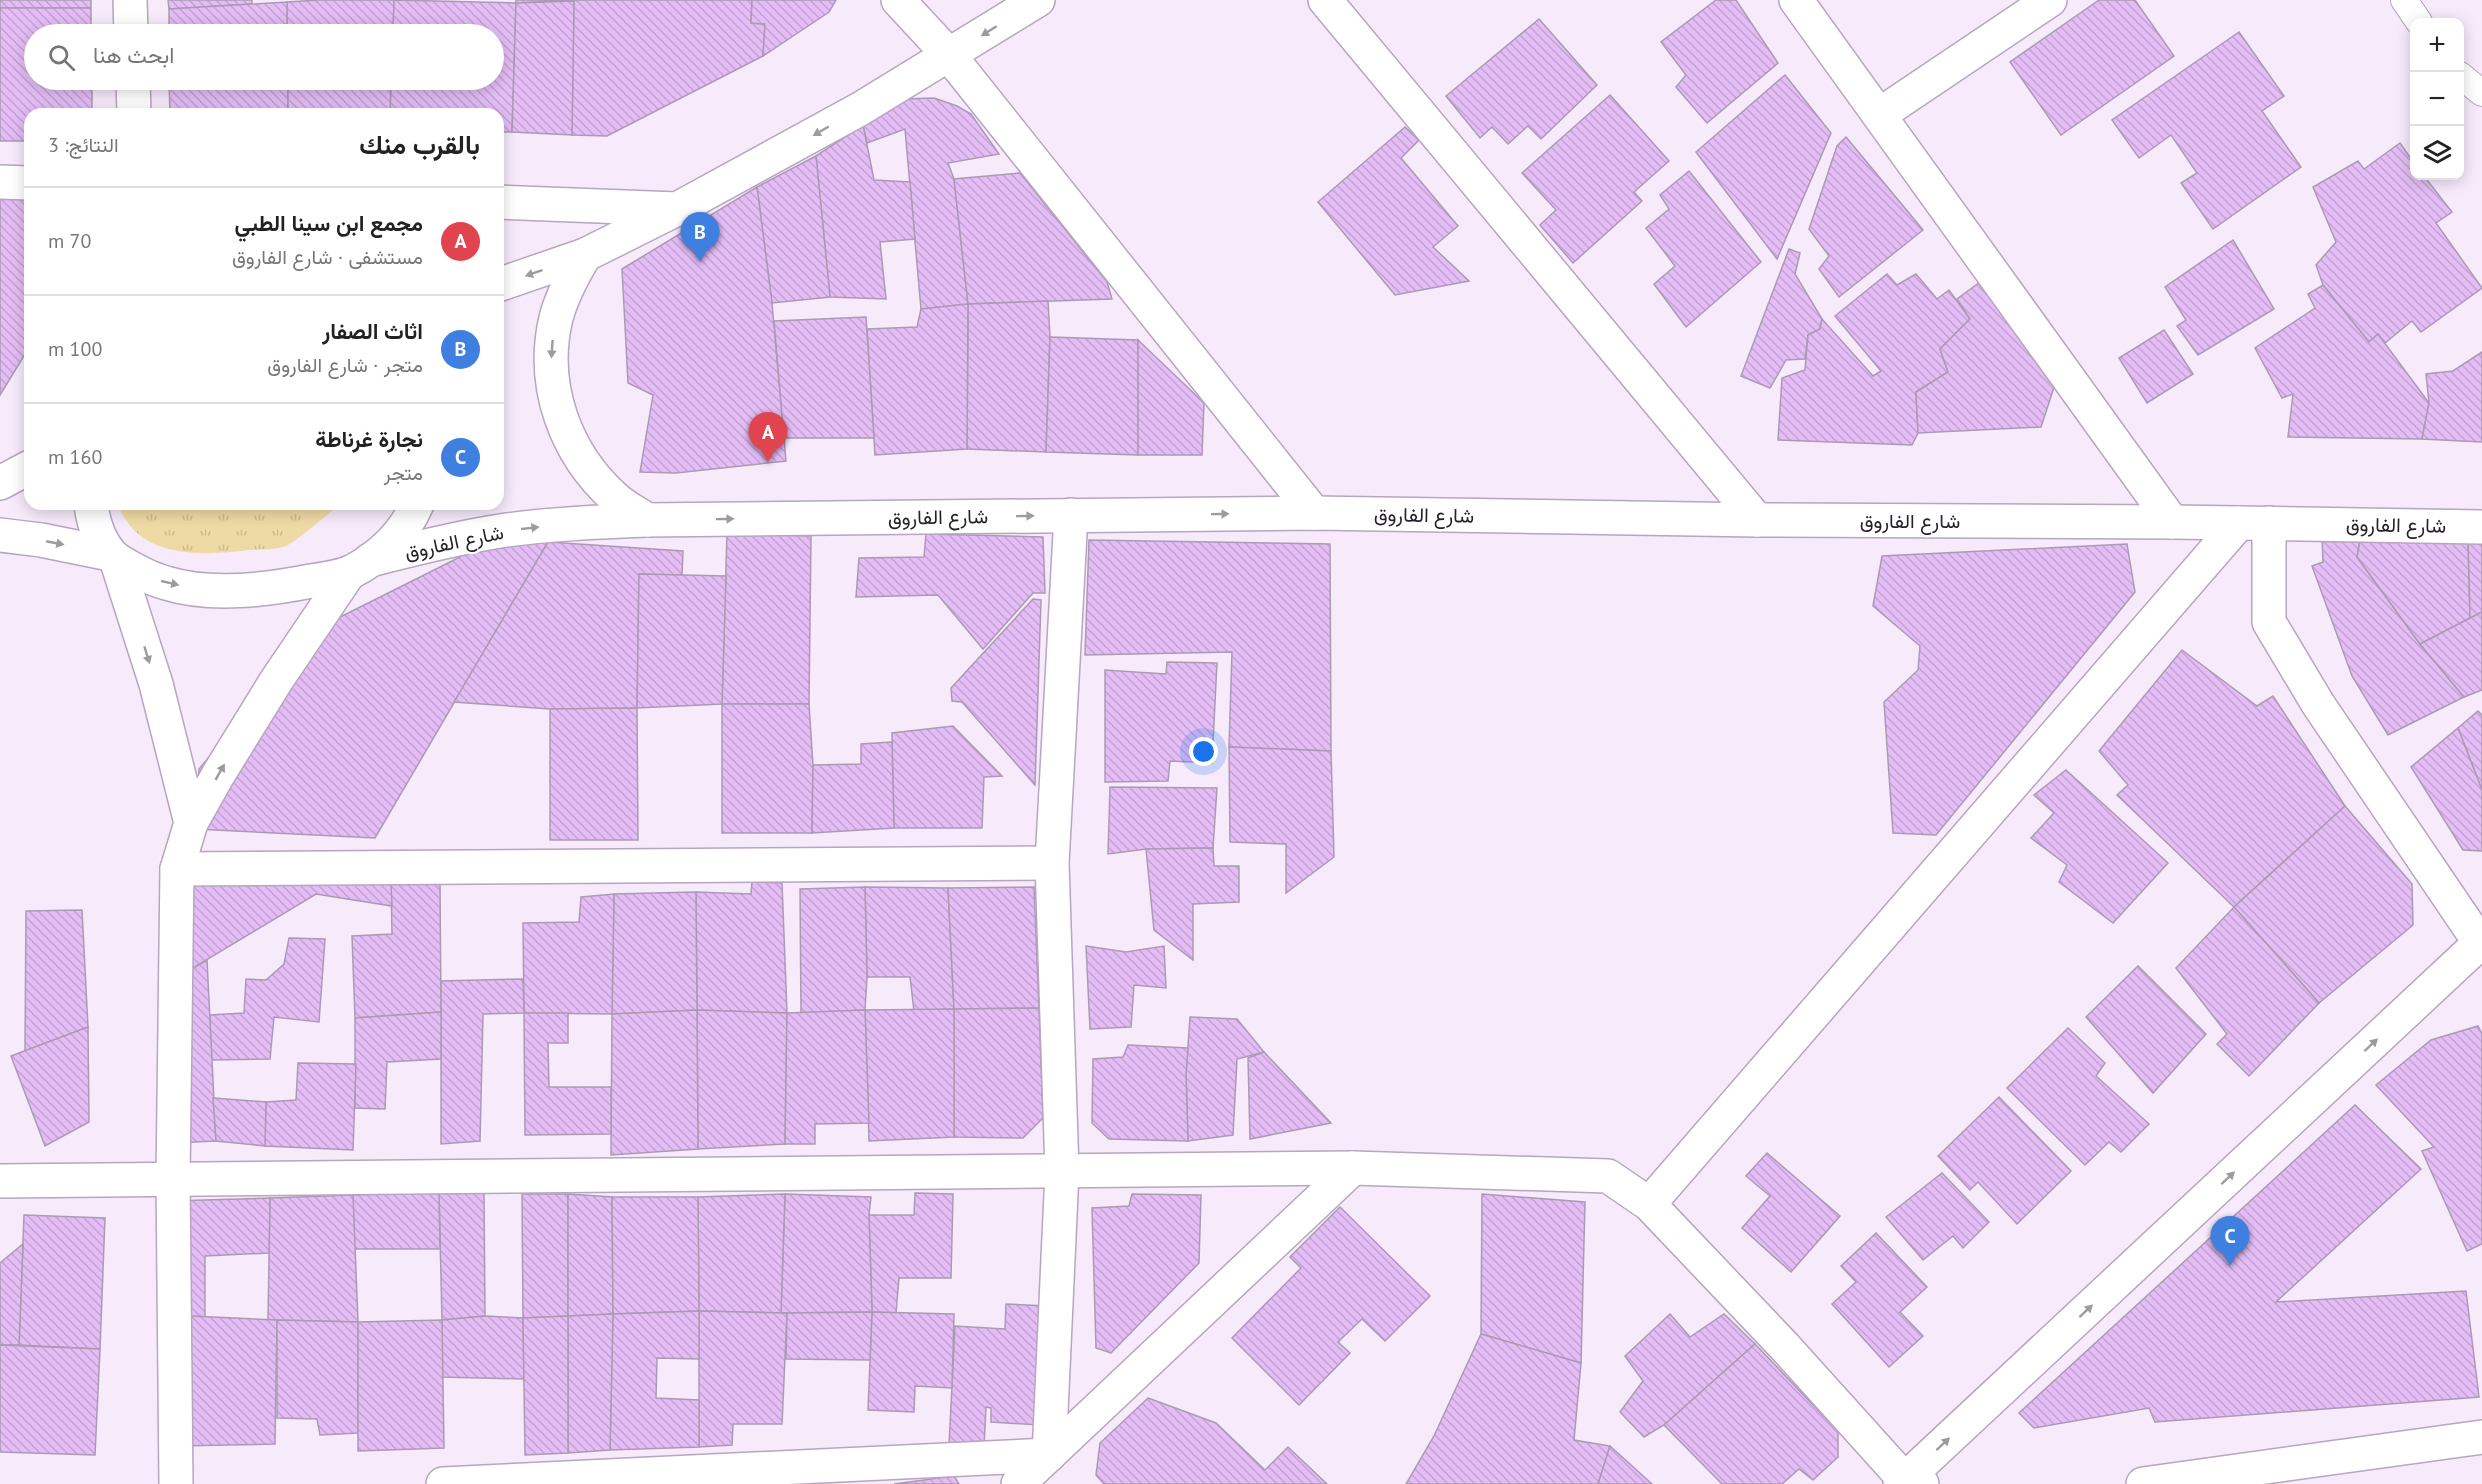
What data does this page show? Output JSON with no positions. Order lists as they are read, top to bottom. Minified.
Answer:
{"streets":{"street":["شارع الفاروق"]},"one_way":["شارع الفاروق"],"page":{"map_buttons":["+","−"],"search":"ابحث هنا","heading":["بالقرب منك","النتائج: 3"],"list":[{"mark":"A","name":"مجمع ابن سينا الطبي","note":"مستشفى · شارع الفاروق","value":"70 m"},{"mark":"B","name":"اثاث الصفار","note":"متجر · شارع الفاروق","value":"100 m"},{"mark":"C","name":"نجارة غرناطة","note":"متجر","value":"160 m"}],"pins":["B","A","C"]}}
